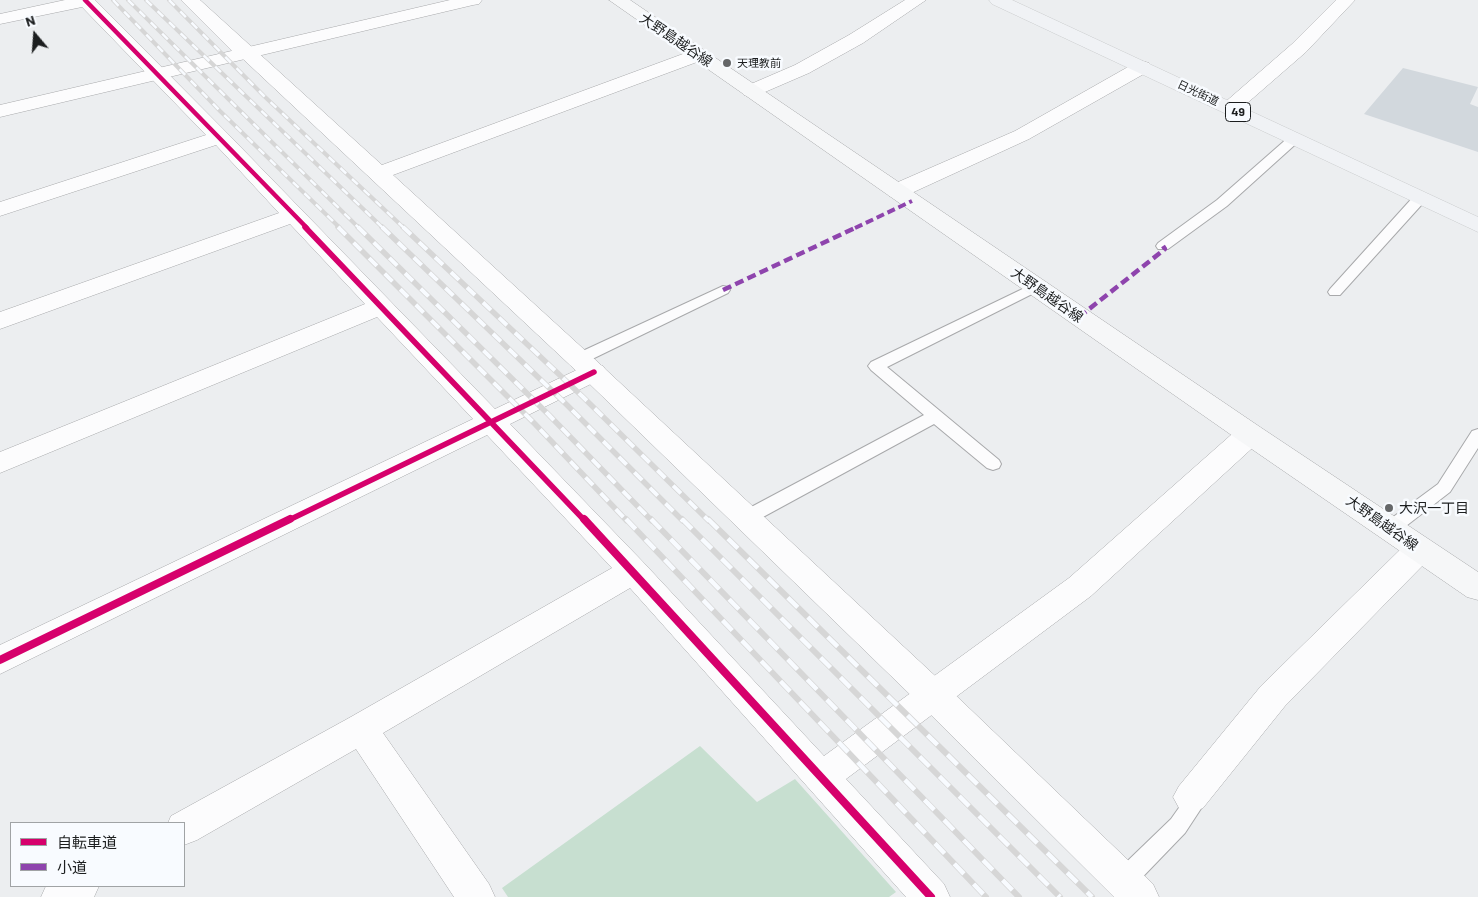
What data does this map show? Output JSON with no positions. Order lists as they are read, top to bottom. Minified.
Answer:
{"streets":{"main road":["大野島越谷線","日光街道","49"]},"places":["天理教前","大沢一丁目"],"legend":["自転車道","小道"],"north":"top"}
